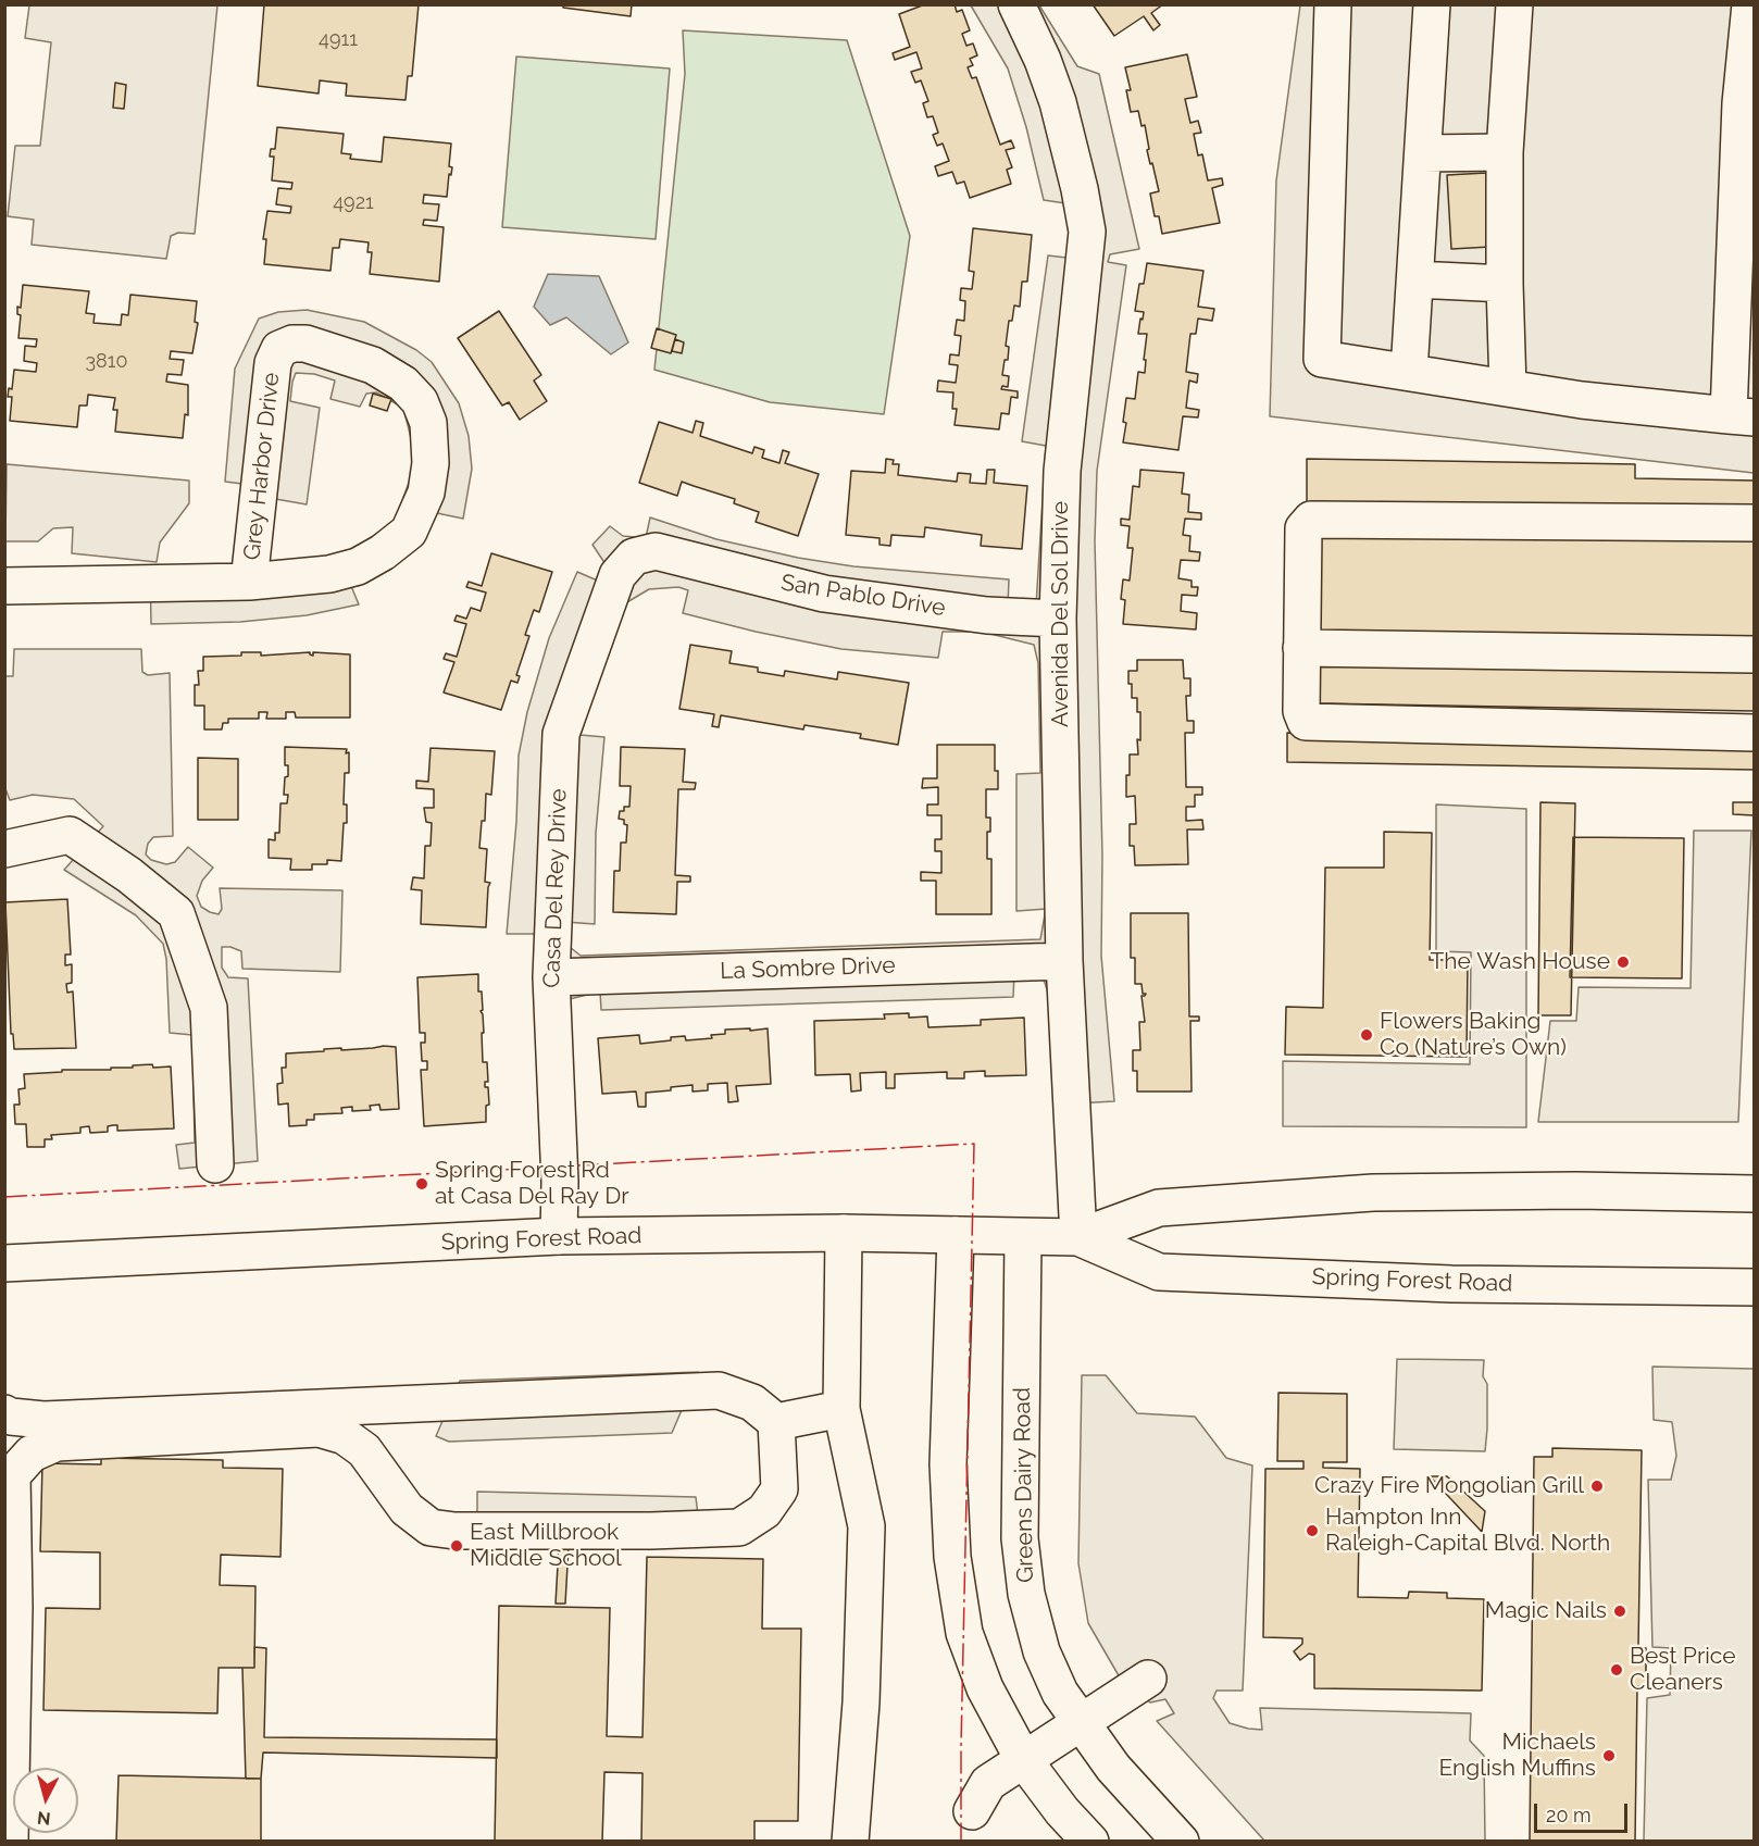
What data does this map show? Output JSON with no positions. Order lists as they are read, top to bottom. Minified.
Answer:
{"streets":{"street":["Grey Harbor Drive","San Pablo Drive","Avenida Del Sol Drive","Casa Del Rey Drive","La Sombre Drive","Spring Forest Road","Greens Dairy Road"]},"crossings":[["San Pablo Drive","Avenida Del Sol Drive"],["San Pablo Drive","Casa Del Rey Drive"],["Avenida Del Sol Drive","La Sombre Drive"],["Avenida Del Sol Drive","Spring Forest Road"],["Casa Del Rey Drive","La Sombre Drive"],["Casa Del Rey Drive","Spring Forest Road"],["Spring Forest Road","Greens Dairy Road"]],"places":["The Wash House","Flowers Baking Co (Nature’s Own)","Spring Forest Rd at Casa Del Ray Dr","Crazy Fire Mongolian Grill","Hampton Inn Raleigh-Capital Blvd. North","East Millbrook Middle School","Magic Nails","Best Price Cleaners","Michaels English Muffins"],"house_numbers":["4911","4921","3810"],"scale_bar":"20 m","north":"bottom"}
